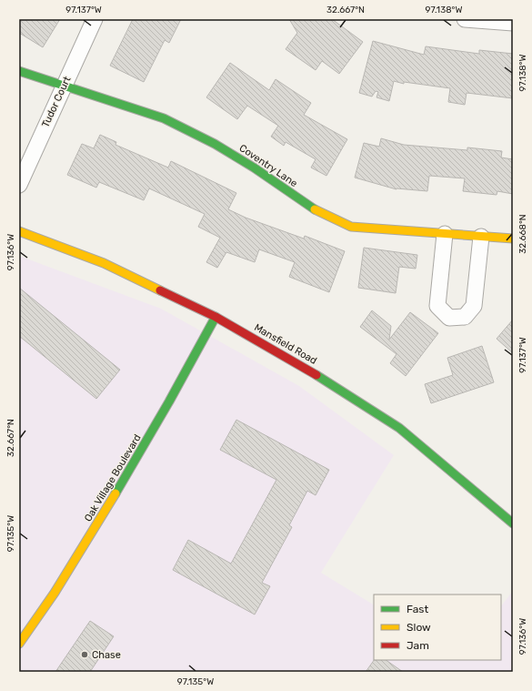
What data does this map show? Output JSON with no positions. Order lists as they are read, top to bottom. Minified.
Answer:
{"streets":{"street":["Tudor Court","Coventry Lane","Mansfield Road","Oak Village Boulevard"]},"crossings":[["Tudor Court","Coventry Lane"],["Mansfield Road","Oak Village Boulevard"]],"places":["Chase"],"legend":["Fast","Slow","Jam"],"coordinates":["97.137°W","32.667°N","97.138°W","32.668°N","97.136°W","97.135°W"]}
